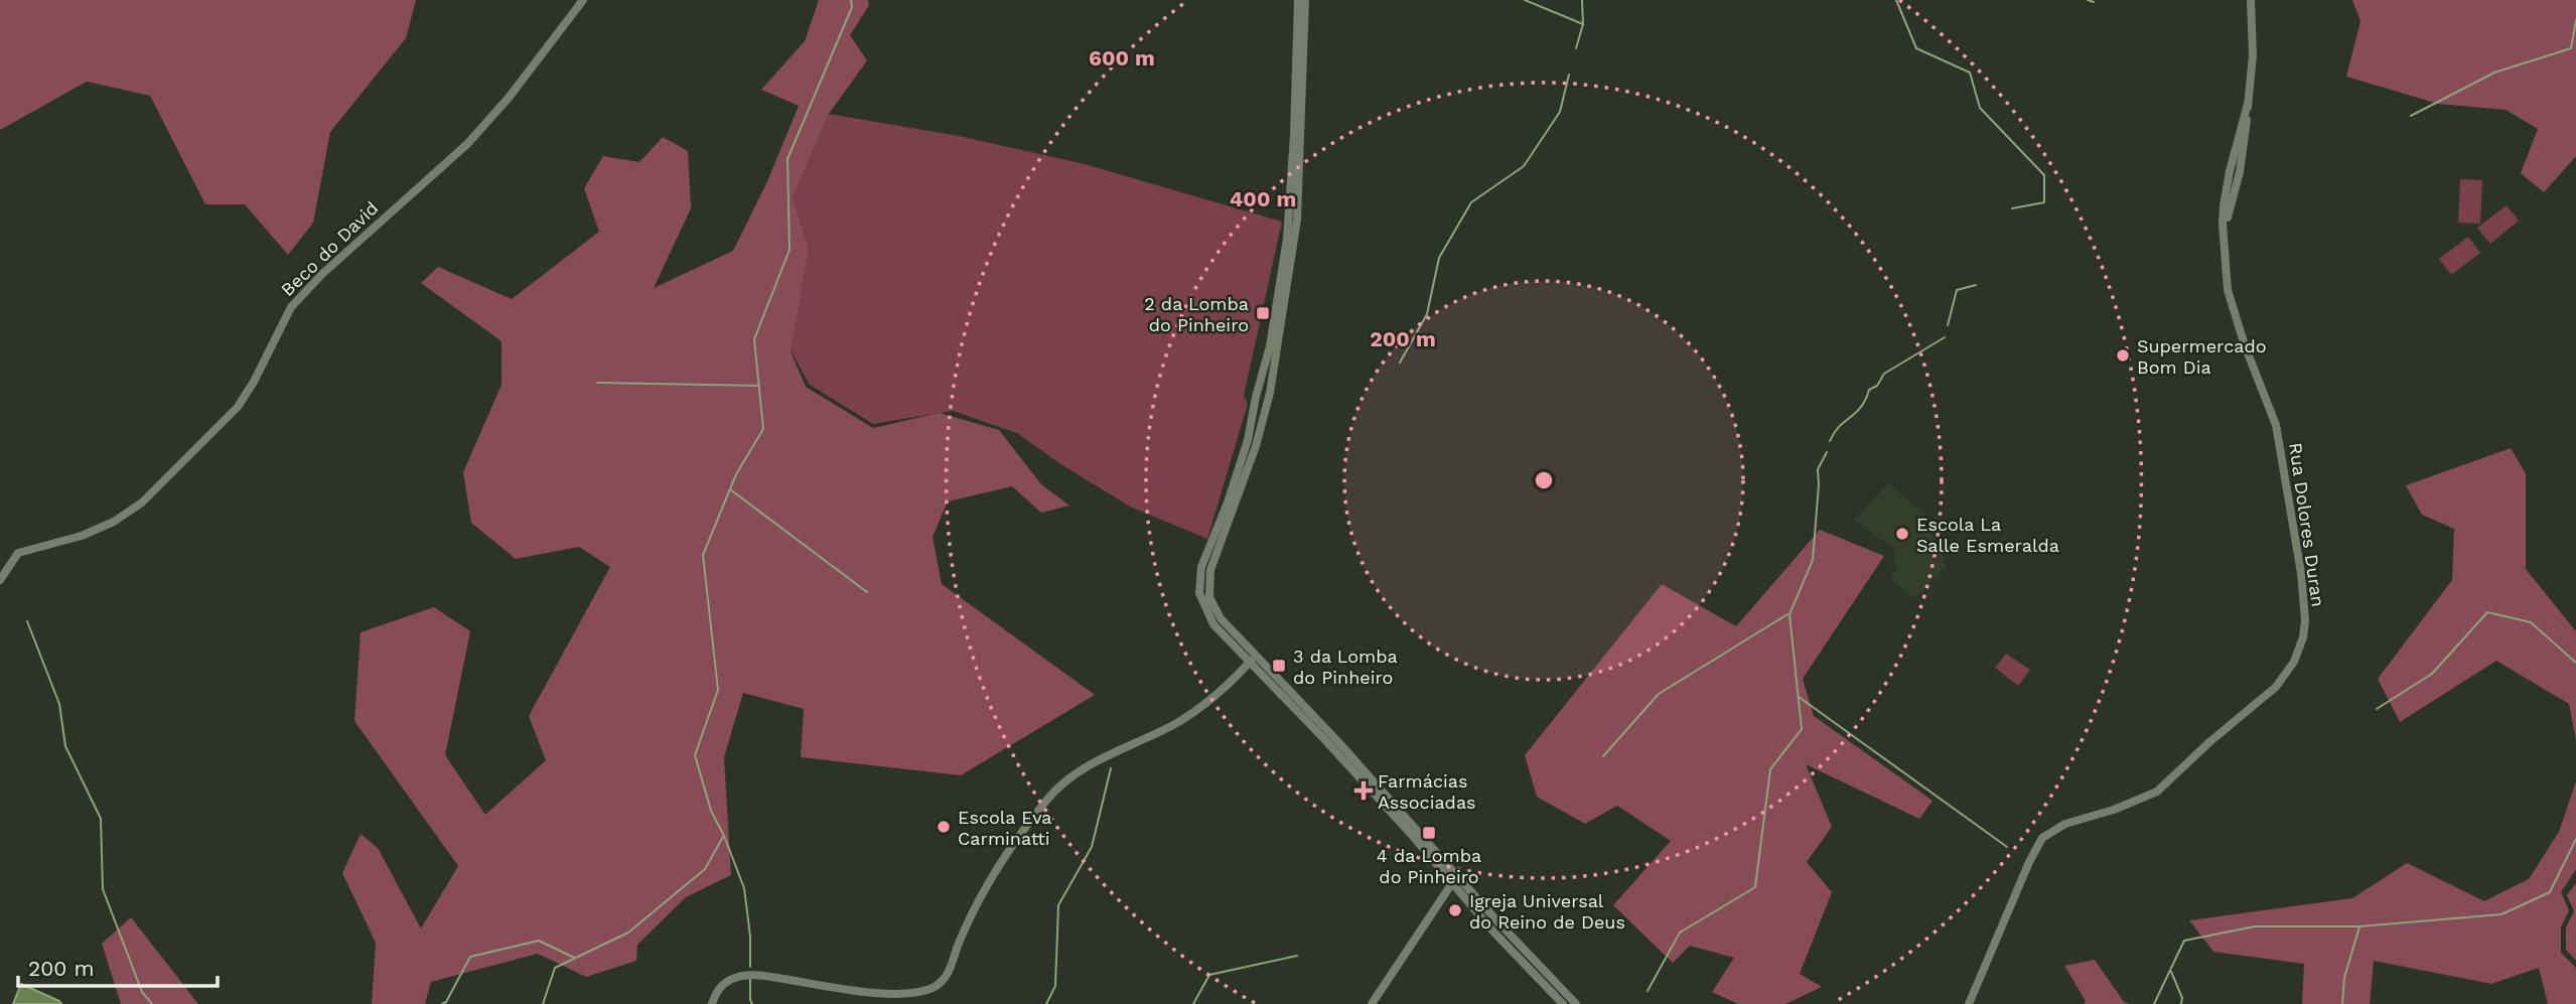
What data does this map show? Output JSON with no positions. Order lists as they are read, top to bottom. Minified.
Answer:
{"streets":{"main road":["Beco do David","Rua Dolores Duran"]},"places":{"transit":["2 da Lomba do Pinheiro","3 da Lomba do Pinheiro","4 da Lomba do Pinheiro"],"other":["Supermercado Bom Dia","Escola La Salle Esmeralda","Escola Eva Carminatti","Igreja Universal do Reino de Deus"],"health":["Farmácias Associadas"]},"scale_bar":"200 m","rings":["600 m","400 m","200 m"]}
